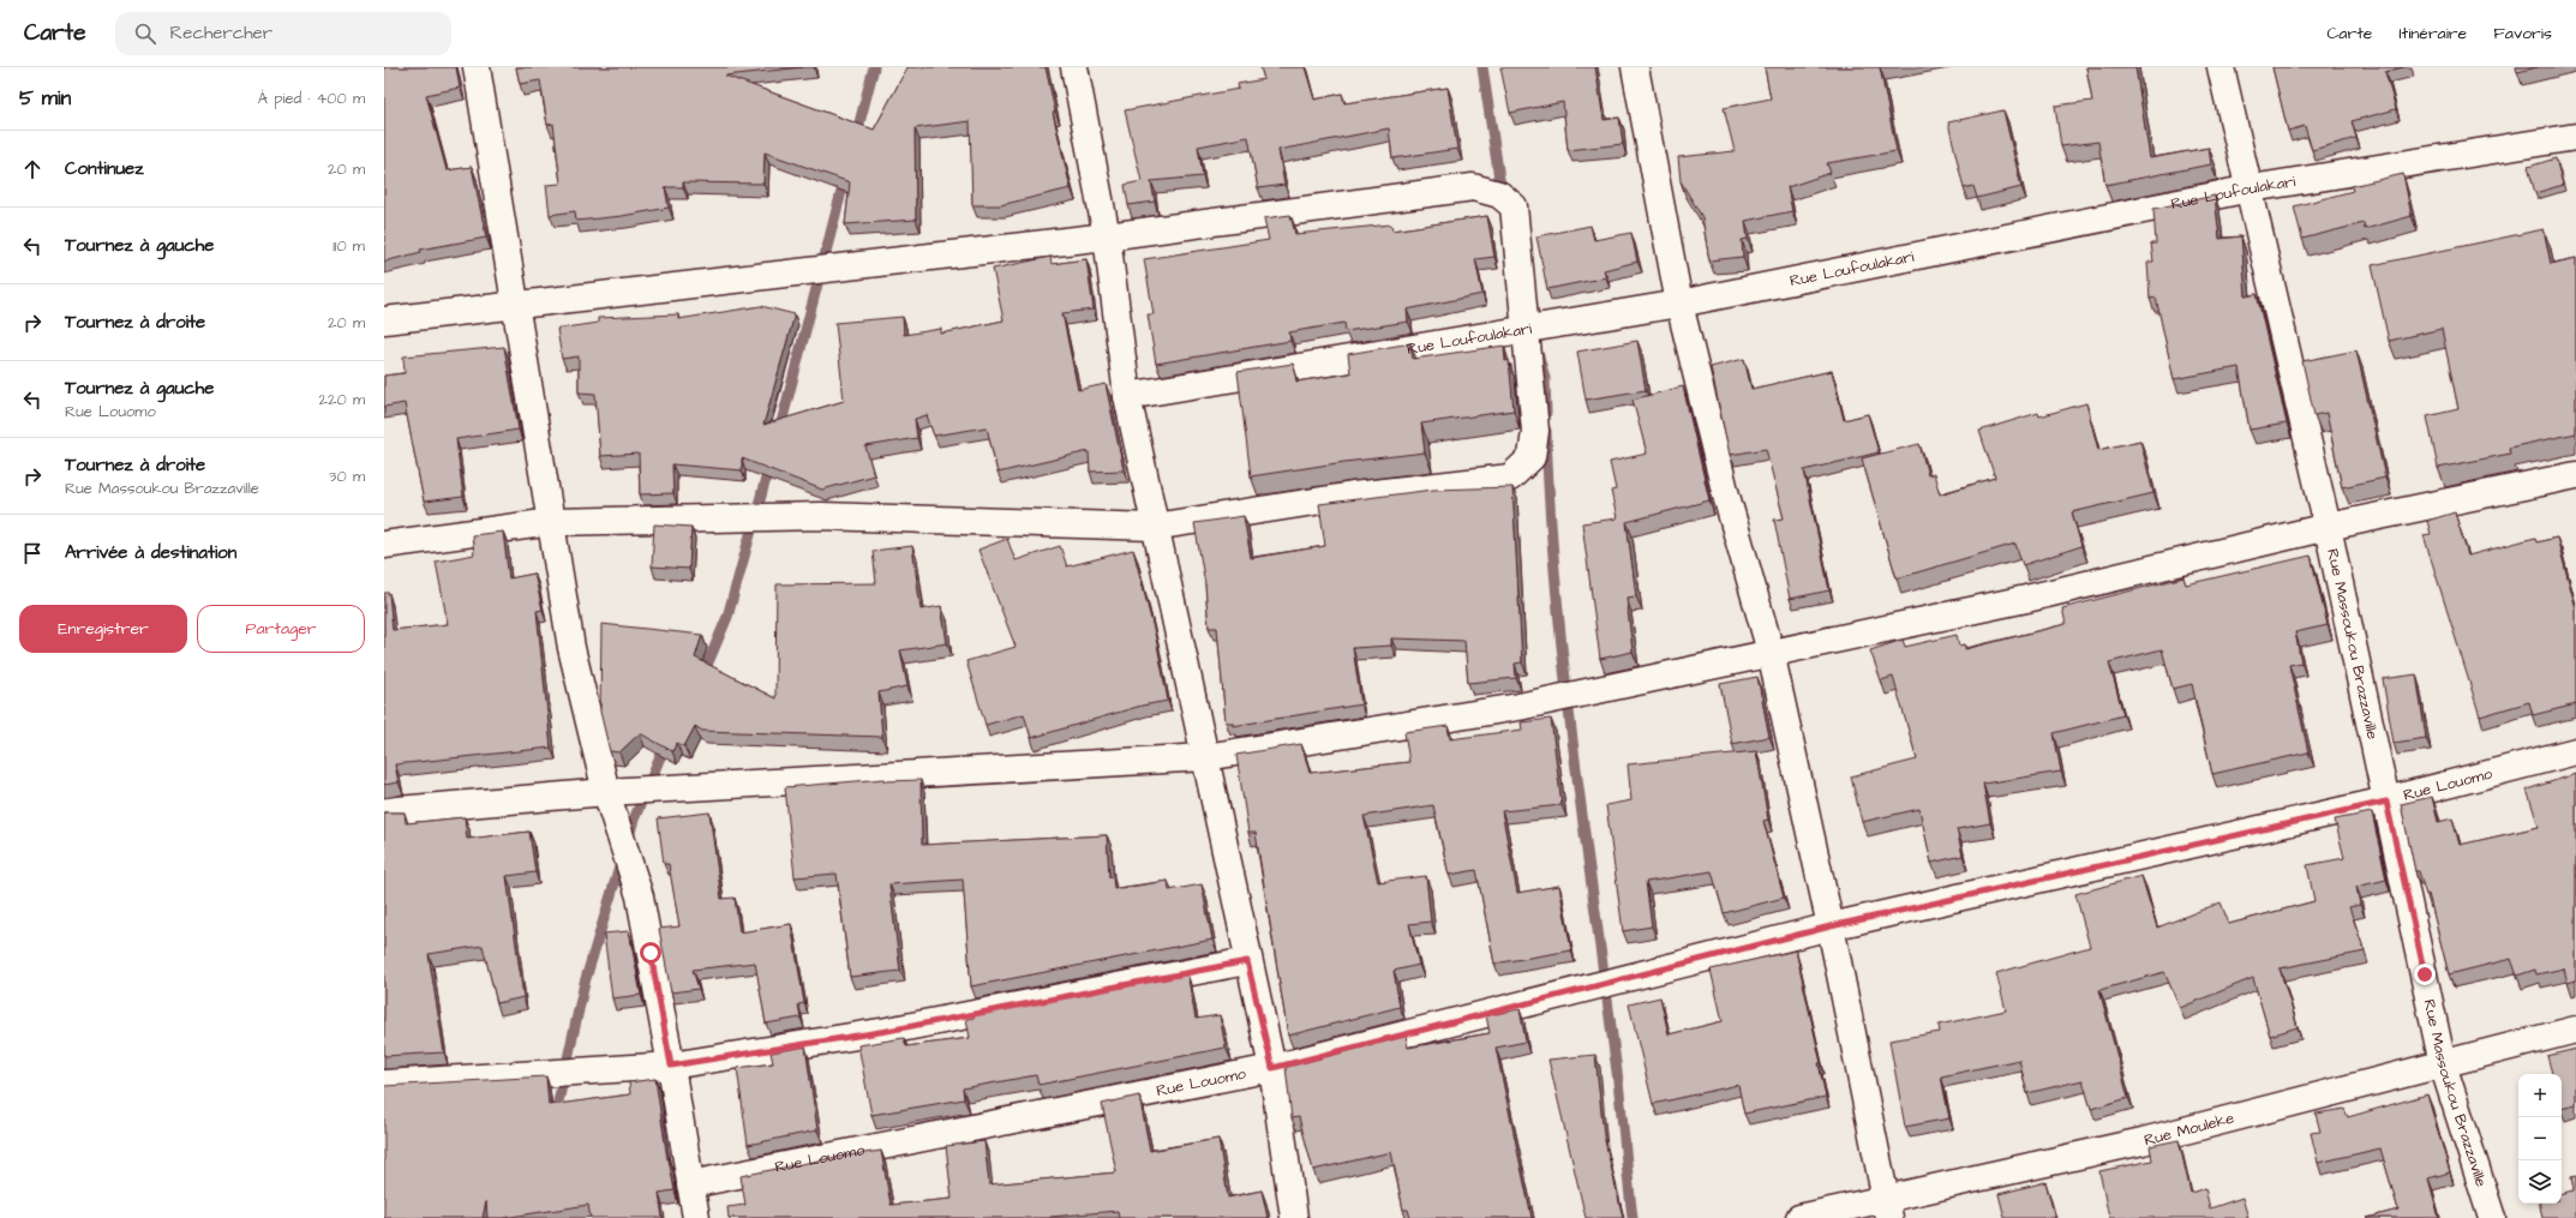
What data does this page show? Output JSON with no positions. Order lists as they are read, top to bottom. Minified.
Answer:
{"streets":{"street":["Rue Loufoulakari","Rue Massoukou Brazzaville","Rue Louomo","Rue Mouleke"]},"crossings":[["Rue Loufoulakari","Rue Massoukou Brazzaville"],["Rue Massoukou Brazzaville","Rue Louomo"],["Rue Massoukou Brazzaville","Rue Mouleke"]],"page":{"header":"Carte","search":"Rechercher","nav":["Carte","Itinéraire","Favoris"],"heading":["5 min","À pied · 400 m"],"list":[["Continuez","20 m"],["Tournez à gauche","110 m"],["Tournez à droite","20 m"],["Tournez à gauche","Rue Louomo","220 m"],["Tournez à droite","Rue Massoukou Brazzaville","30 m"],"Arrivée à destination"],"buttons":["Enregistrer","Partager"],"map_buttons":["+","−"]}}
